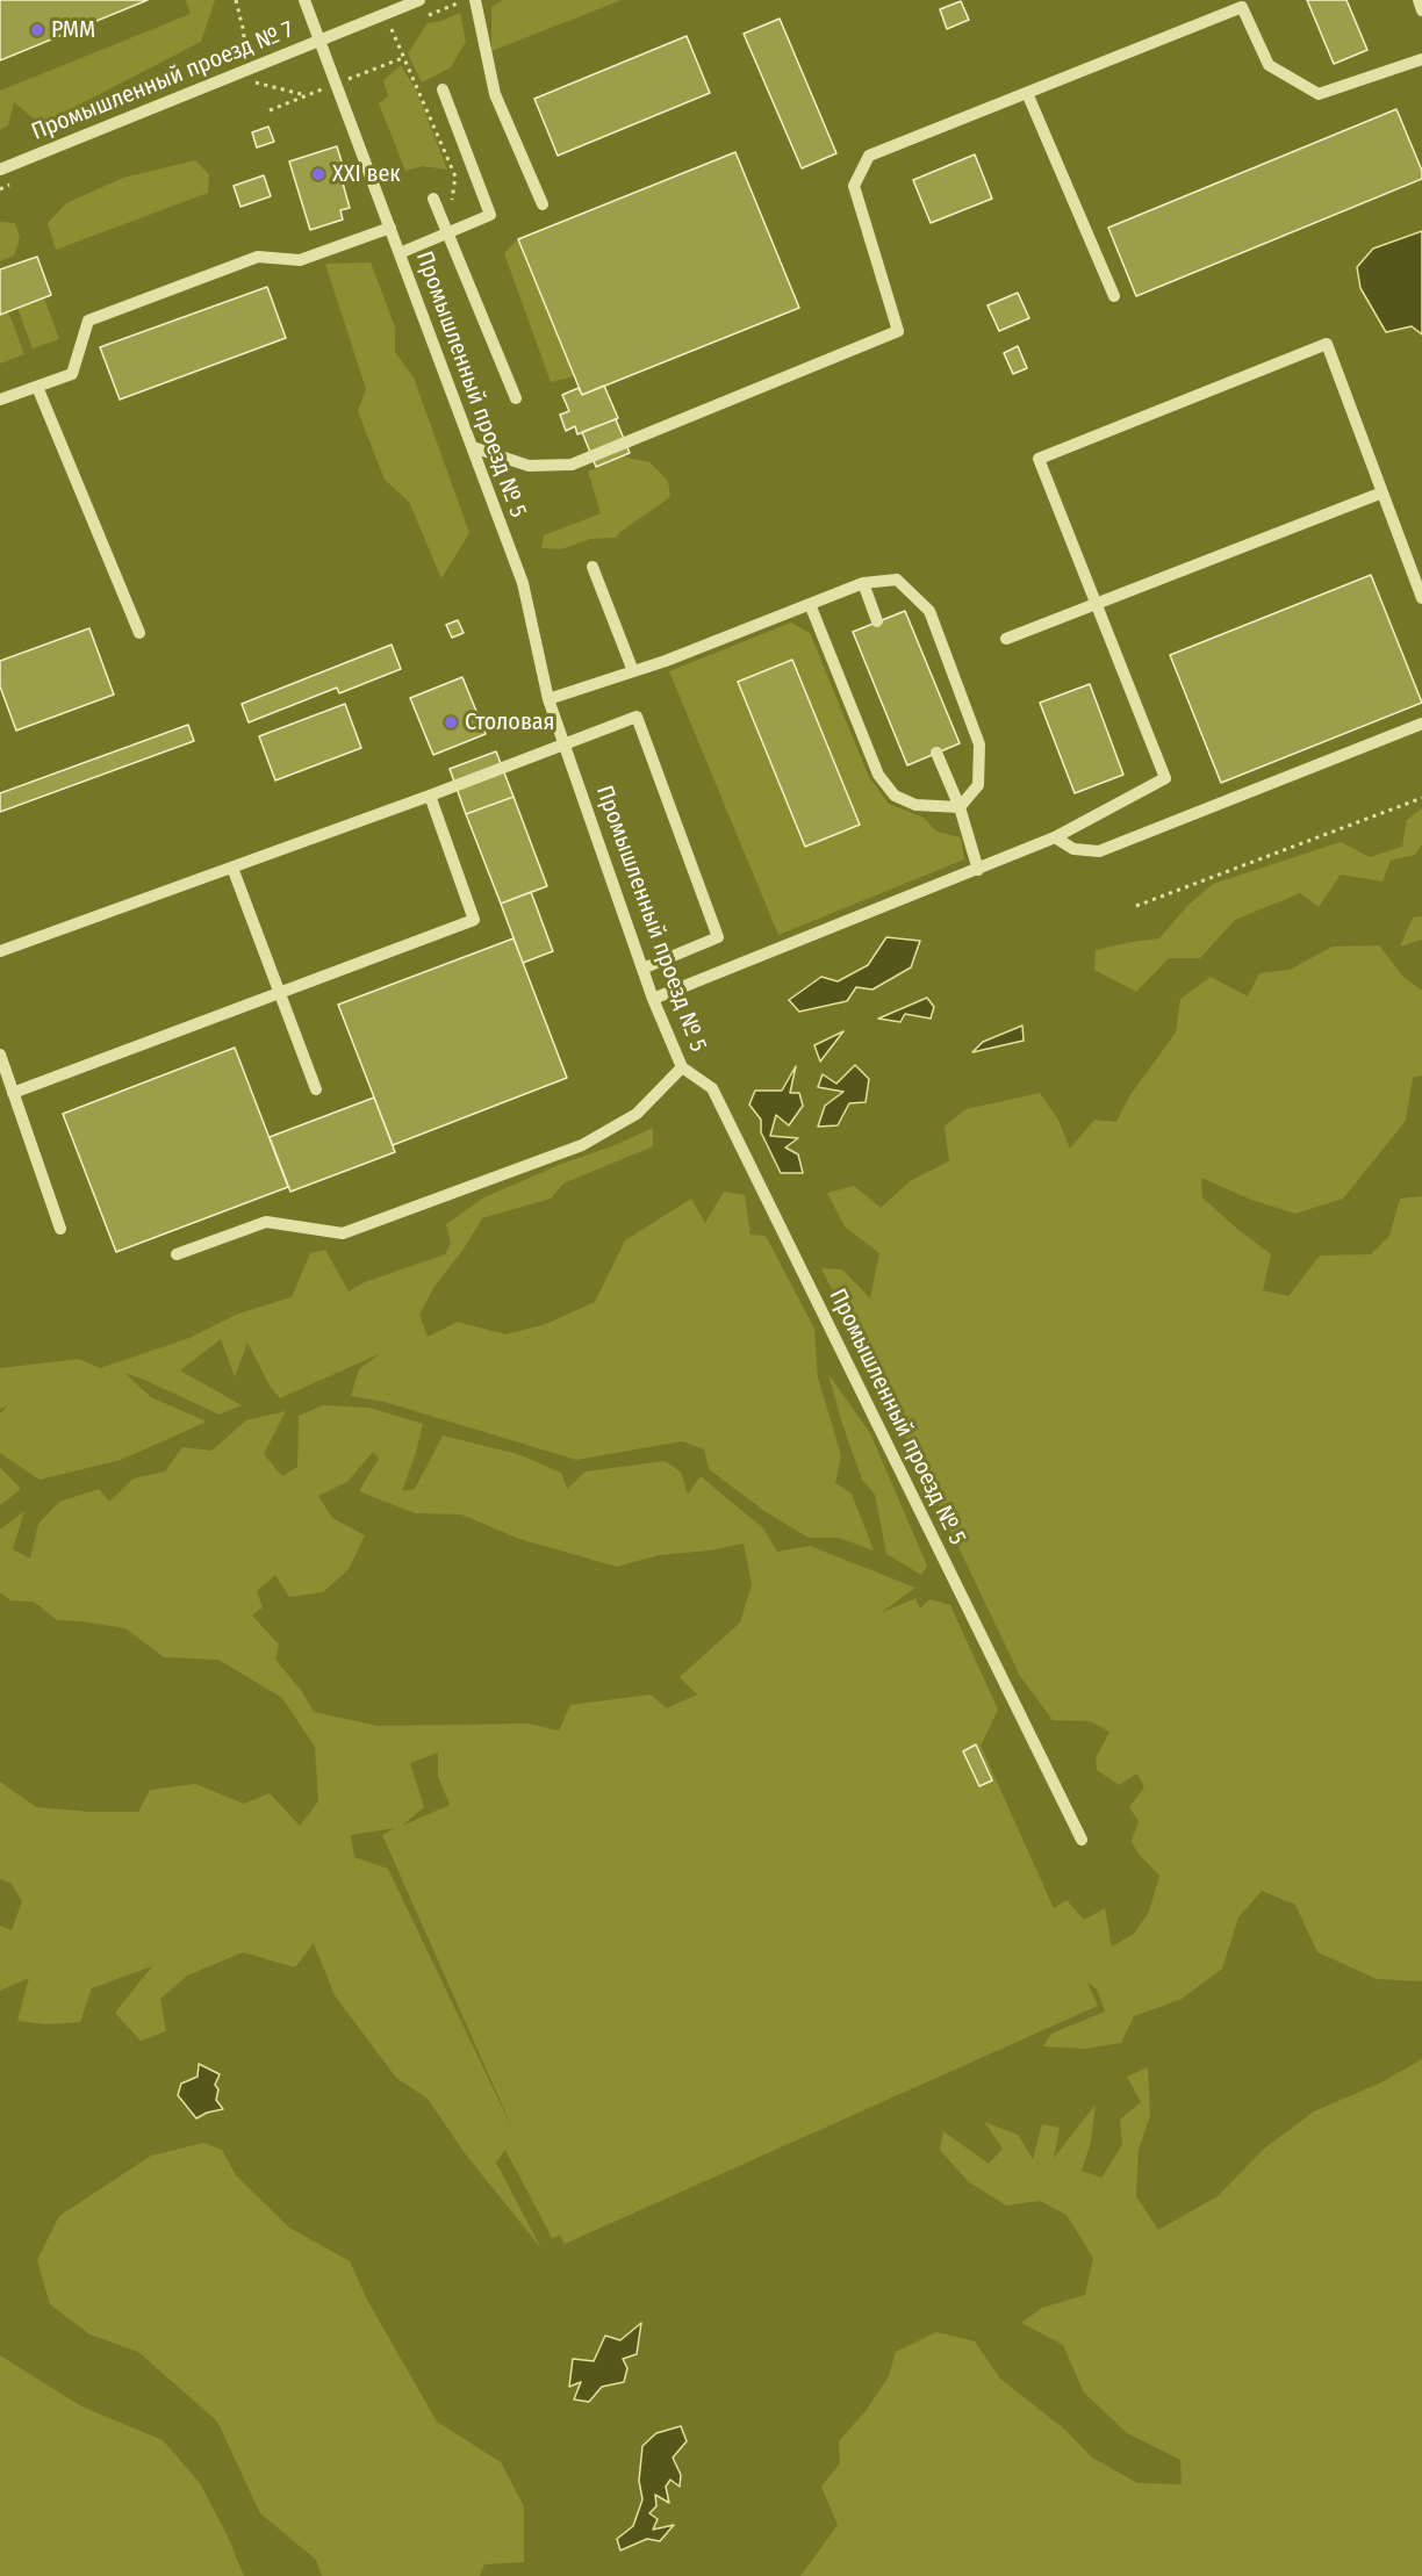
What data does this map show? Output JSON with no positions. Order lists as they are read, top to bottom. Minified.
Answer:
{"streets":{"street":["Промышленный проезд № 7","Промышленный проезд № 5"]},"crossings":[["Промышленный проезд № 7","Промышленный проезд № 5"]],"places":["РММ","XXI век","Столовая"]}
